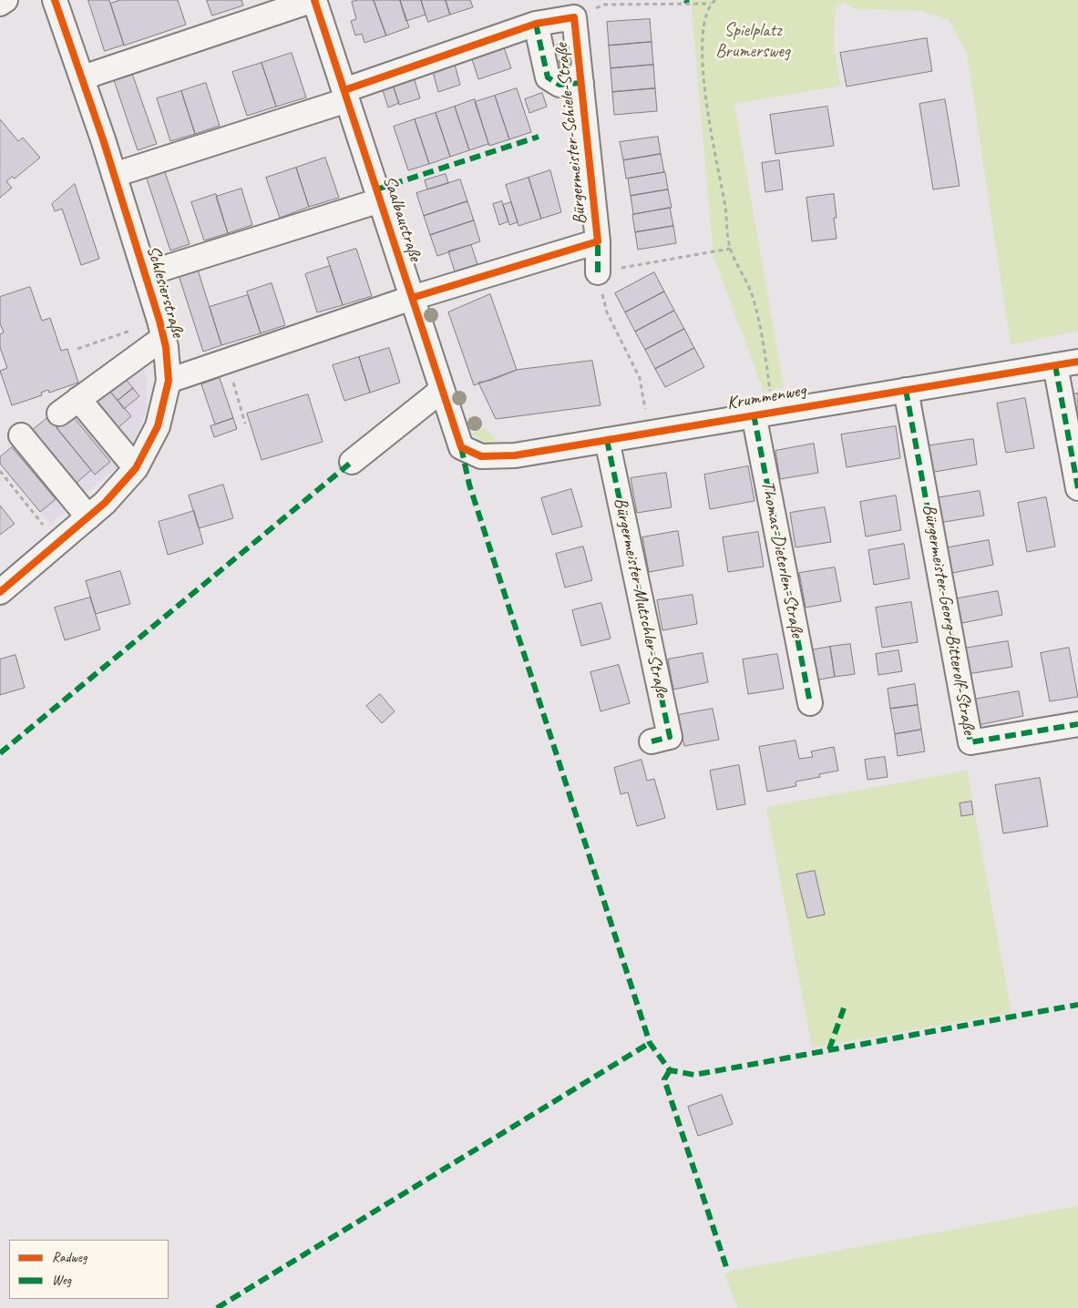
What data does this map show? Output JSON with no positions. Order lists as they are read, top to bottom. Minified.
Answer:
{"streets":{"street":["Bürgermeister-Schiele-Straße","Saalbaustraße","Schlesierstraße","Krummenweg","Thomas-Dieterlen-Straße","Bürgermeister-Mutschler-Straße","Bürgermeister-Georg-Bitterolf-Straße"]},"crossings":[["Bürgermeister-Schiele-Straße","Saalbaustraße"],["Bürgermeister-Schiele-Straße","Schlesierstraße"],["Saalbaustraße","Krummenweg"],["Krummenweg","Thomas-Dieterlen-Straße"],["Krummenweg","Bürgermeister-Mutschler-Straße"],["Krummenweg","Bürgermeister-Georg-Bitterolf-Straße"]],"parks":["Spielplatz Brumersweg"],"legend":["Radweg","Weg"]}
